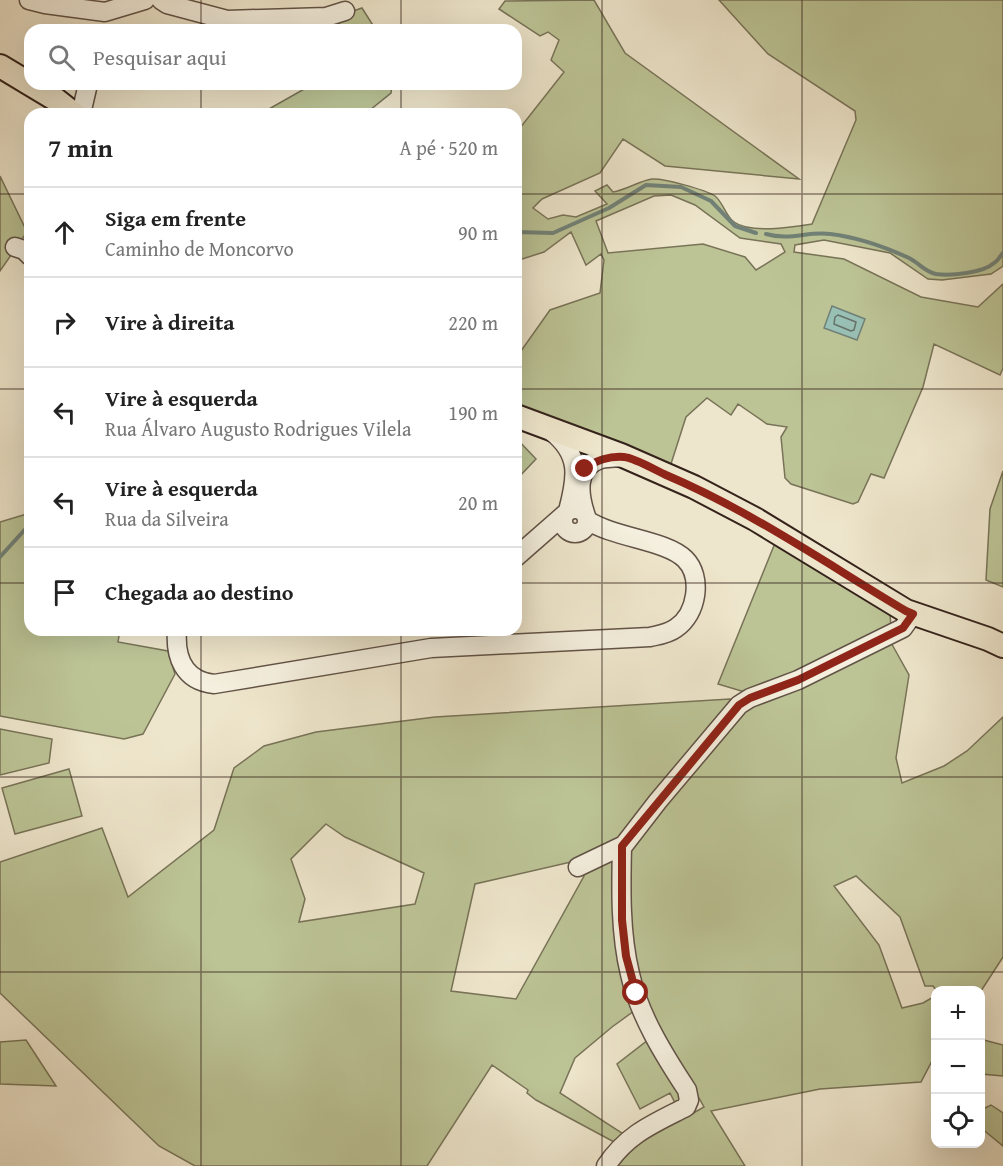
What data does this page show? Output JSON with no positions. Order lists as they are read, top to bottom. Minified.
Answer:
{"page":{"search":"Pesquisar aqui","heading":["7 min","A pé · 520 m"],"list":[["Siga em frente","Caminho de Moncorvo","90 m"],["Vire à direita","220 m"],["Vire à esquerda","Rua Álvaro Augusto Rodrigues Vilela","190 m"],["Vire à esquerda","Rua da Silveira","20 m"],"Chegada ao destino"],"map_buttons":["+","−"]}}
